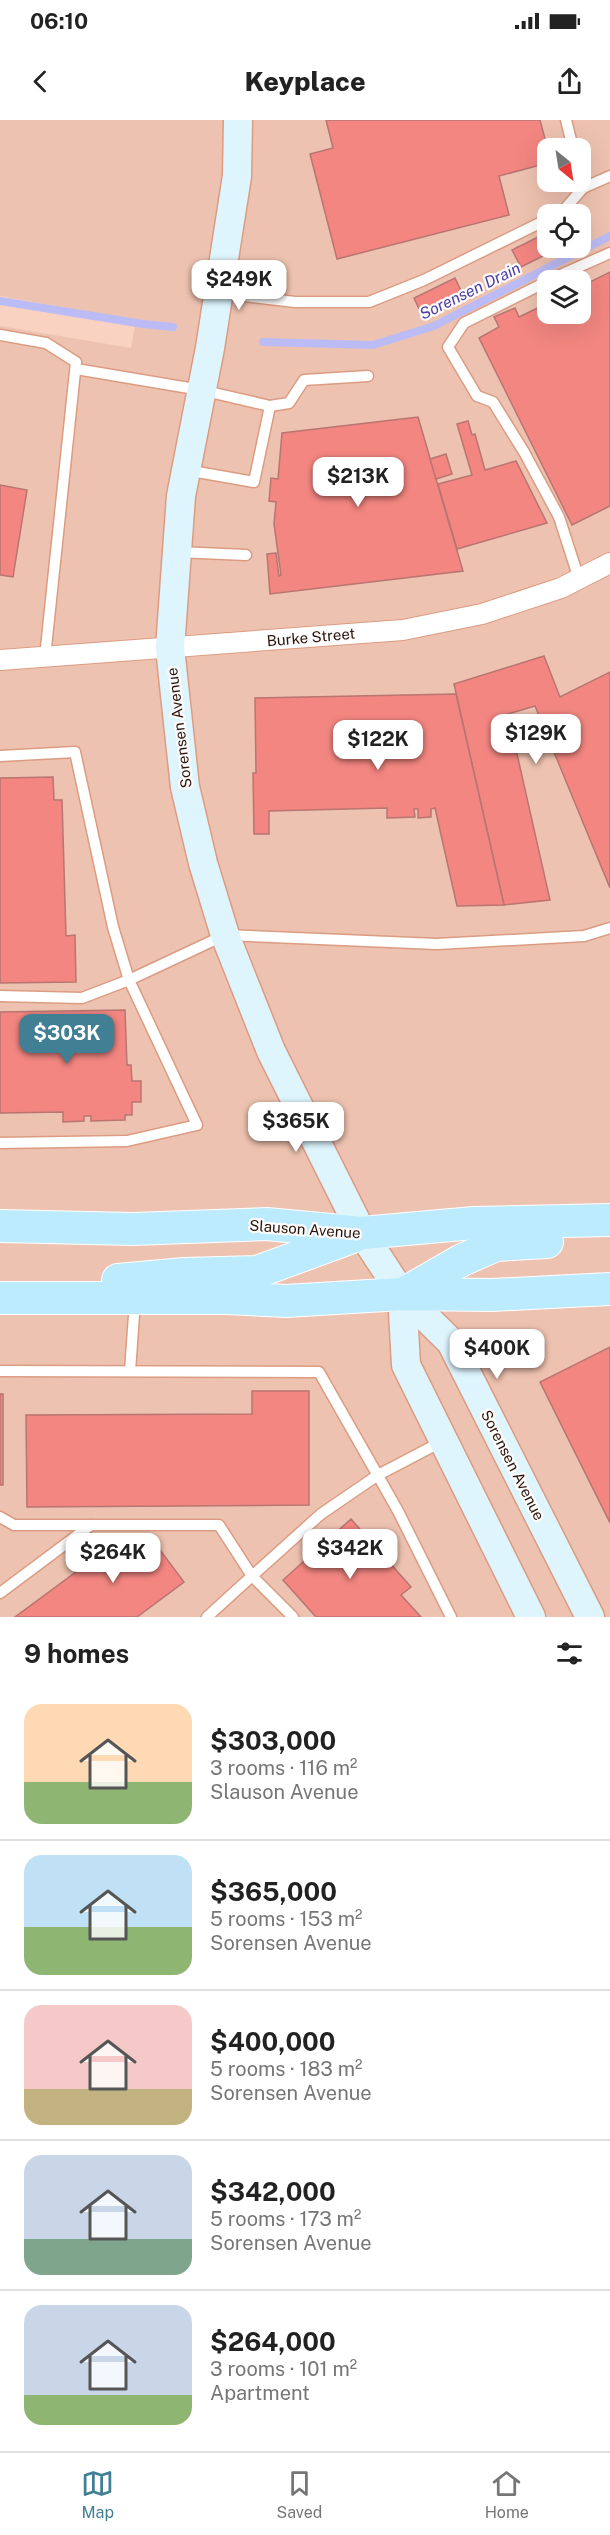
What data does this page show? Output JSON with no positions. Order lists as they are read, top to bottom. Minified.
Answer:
{"streets":{"main road":["Slauson Avenue"],"street":["Burke Street","Sorensen Avenue"]},"crossings":[["Burke Street","Sorensen Avenue"],["Sorensen Avenue","Slauson Avenue"]],"water":["Sorensen Drain"],"north":"bottom right","page":{"status":"06:10","header":"Keyplace","price":["$249K","$213K","$129K","$122K","$303K","$365K","$400K","$342K","$264K"],"heading":"9 homes","list":[{"name":"$303,000","note":"3 rooms · 116 m² · Slauson Avenue"},{"name":"$365,000","note":"5 rooms · 153 m² · Sorensen Avenue"},{"name":"$400,000","note":"5 rooms · 183 m² · Sorensen Avenue"},{"name":"$342,000","note":"5 rooms · 173 m² · Sorensen Avenue"},{"name":"$264,000","note":"3 rooms · 101 m² · Apartment"}],"tabs":["Map","Saved","Home"]}}
